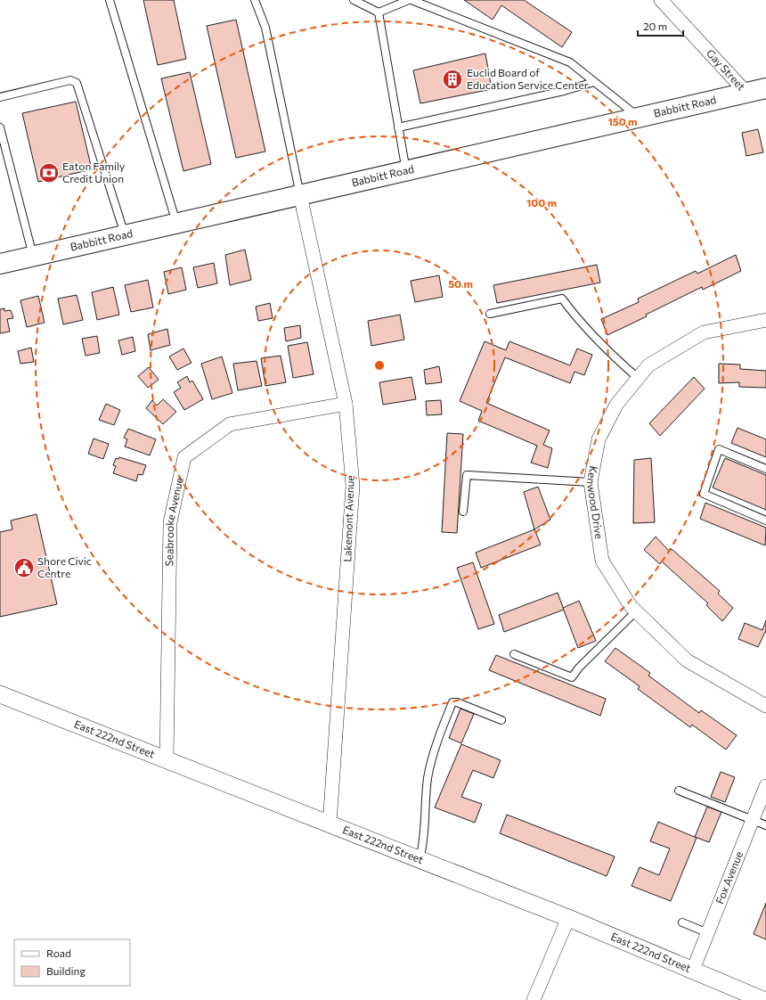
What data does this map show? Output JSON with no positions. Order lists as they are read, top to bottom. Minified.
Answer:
{"streets":{"main road":["Babbitt Road"],"street":["Gay Street","Kenwood Drive","Lakemont Avenue","Seabrooke Avenue","East 222nd Street","Fox Avenue"]},"crossings":[["Gay Street","Babbitt Road"],["Babbitt Road","Lakemont Avenue"],["Lakemont Avenue","Seabrooke Avenue"],["Lakemont Avenue","East 222nd Street"],["Seabrooke Avenue","East 222nd Street"],["East 222nd Street","Fox Avenue"]],"places":{"building":["Euclid Board of Education Service Center"],"bank":["Eaton Family Credit Union"],"public building":["Shore Civic Centre"]},"legend":["Road","Building"],"scale_bar":"20 m","rings":["150 m","100 m","50 m"]}
